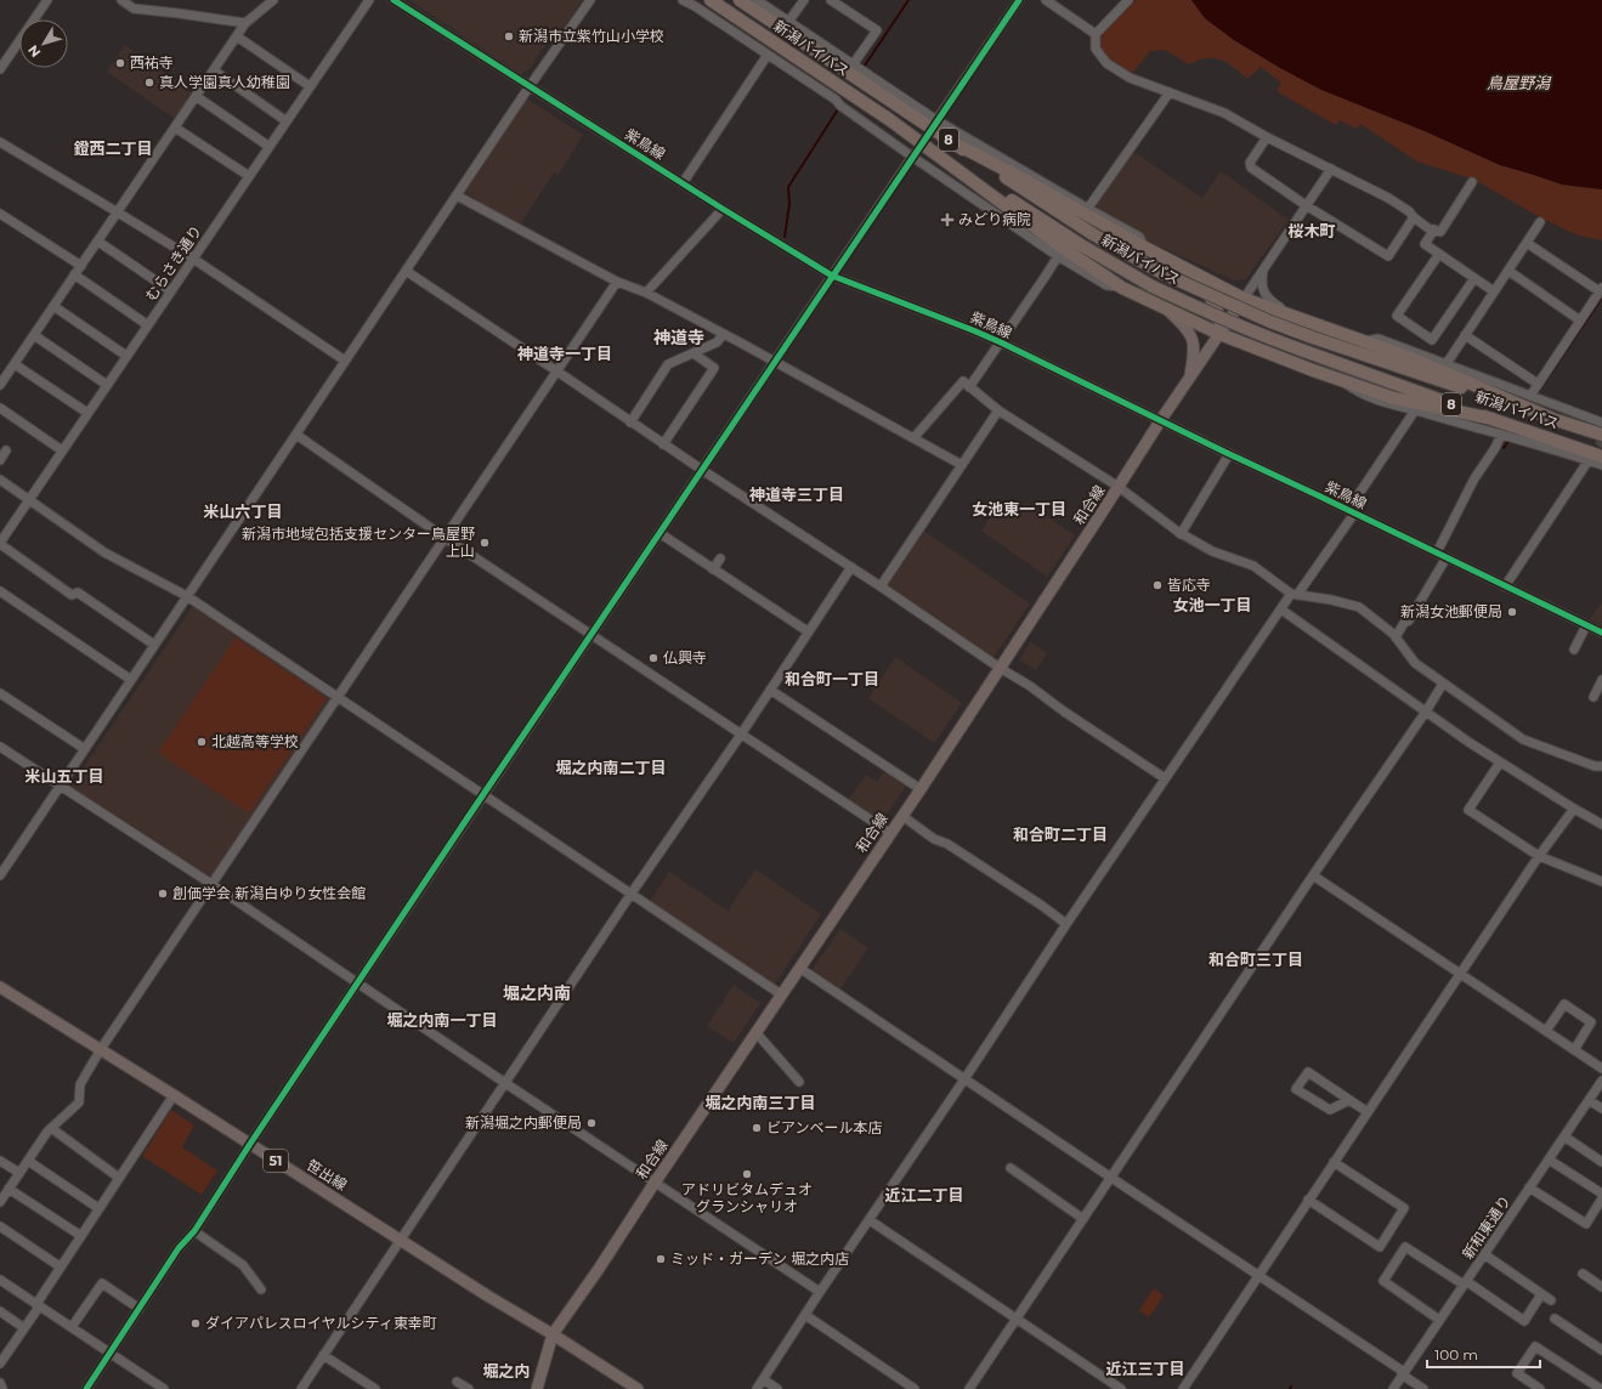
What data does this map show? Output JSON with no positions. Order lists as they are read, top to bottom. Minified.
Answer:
{"streets":{"highway":["新潟バイパス","8"],"main road":["和合線","51","笹出線"],"street":["紫鳥線","むらさき通り","新和東通り"]},"crossings":[["紫鳥線","和合線"],["和合線","笹出線"]],"districts":["鐙西二丁目","桜木町","神道寺","神道寺一丁目","神道寺三丁目","女池東一丁目","米山六丁目","女池一丁目","和合町一丁目","堀之内南二丁目","米山五丁目","和合町二丁目","和合町三丁目","堀之内南","堀之内南一丁目","堀之内南三丁目","近江二丁目","近江三丁目","堀之内"],"water":["鳥屋野潟"],"places":{"other":["新潟市立紫竹山小学校","西祐寺","真人学園真人幼稚園","新潟市地域包括支援センター鳥屋野 上山","皆応寺","新潟女池郵便局","仏興寺","北越高等学校","創価学会 新潟白ゆり女性会館","新潟堀之内郵便局","ビアンベール本店","アドリビタムデュオ グランシャリオ","ミッド・ガーデン 堀之内店","ダイアパレスロイヤルシティ東幸町"],"health":["みどり病院"]},"scale_bar":"100 m","north":"bottom left"}
